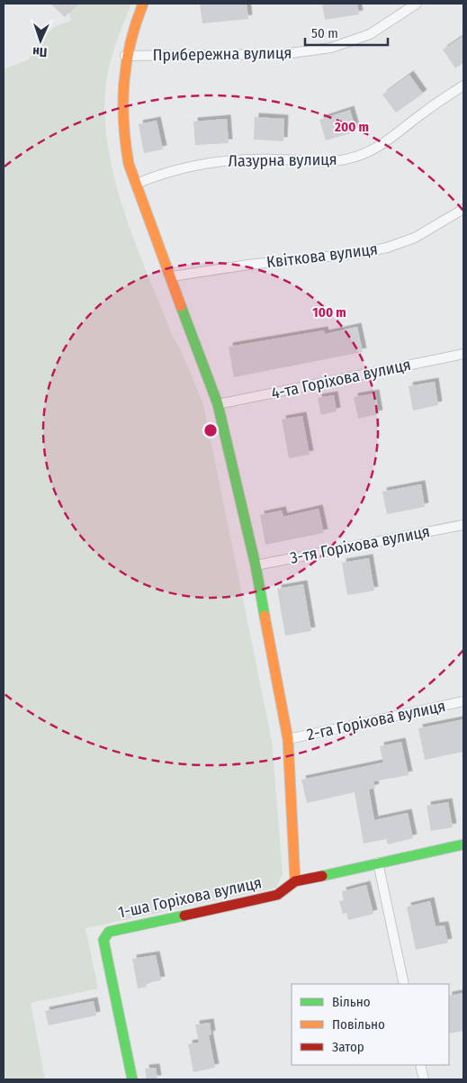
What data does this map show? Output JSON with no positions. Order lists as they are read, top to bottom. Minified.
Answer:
{"streets":{"street":["Прибережна вулиця","Лазурна вулиця","Квіткова вулиця","4-та Горіхова вулиця","3-тя Горіхова вулиця","2-га Горіхова вулиця","1-ша Горіхова вулиця"]},"legend":["Вільно","Повільно","Затор"],"scale_bar":"50 m","north":"bottom","rings":["200 m","100 m"]}
